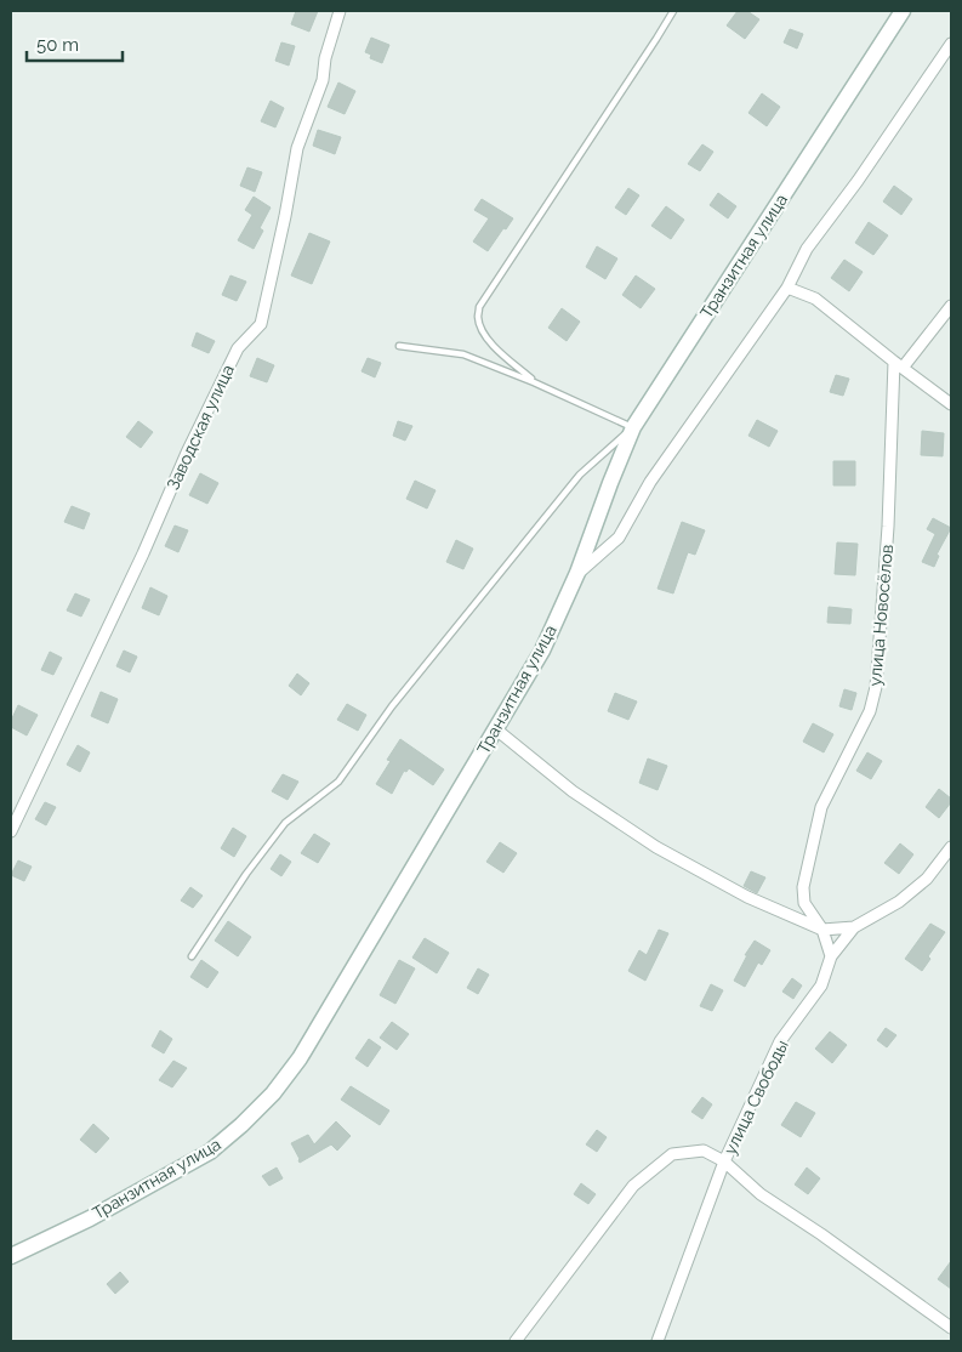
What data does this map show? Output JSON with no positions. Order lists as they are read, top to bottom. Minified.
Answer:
{"streets":{"main road":["Транзитная улица"],"street":["Заводская улица","улица Новосёлов","улица Свободы"]},"crossings":[["улица Новосёлов","улица Свободы"]],"scale_bar":"50 m"}
